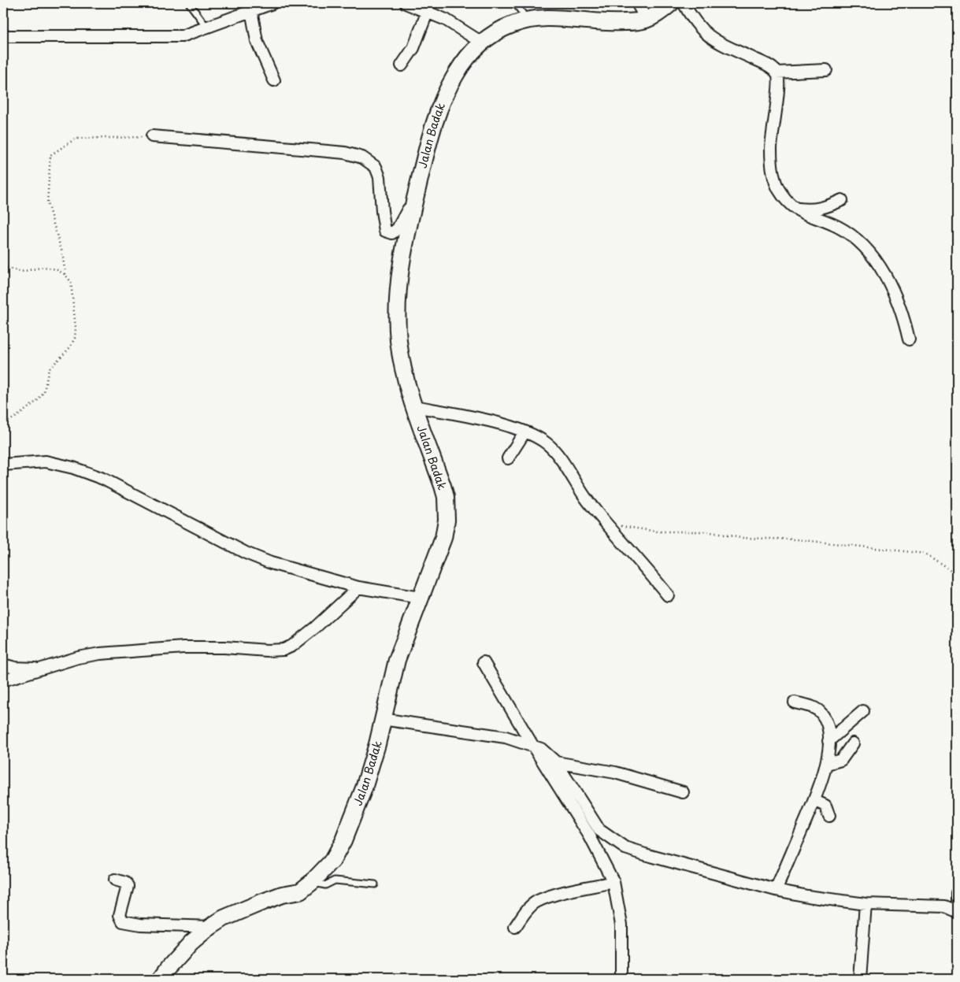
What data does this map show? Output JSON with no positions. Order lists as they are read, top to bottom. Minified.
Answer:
{"streets":{"street":["Jalan Badak"]}}
